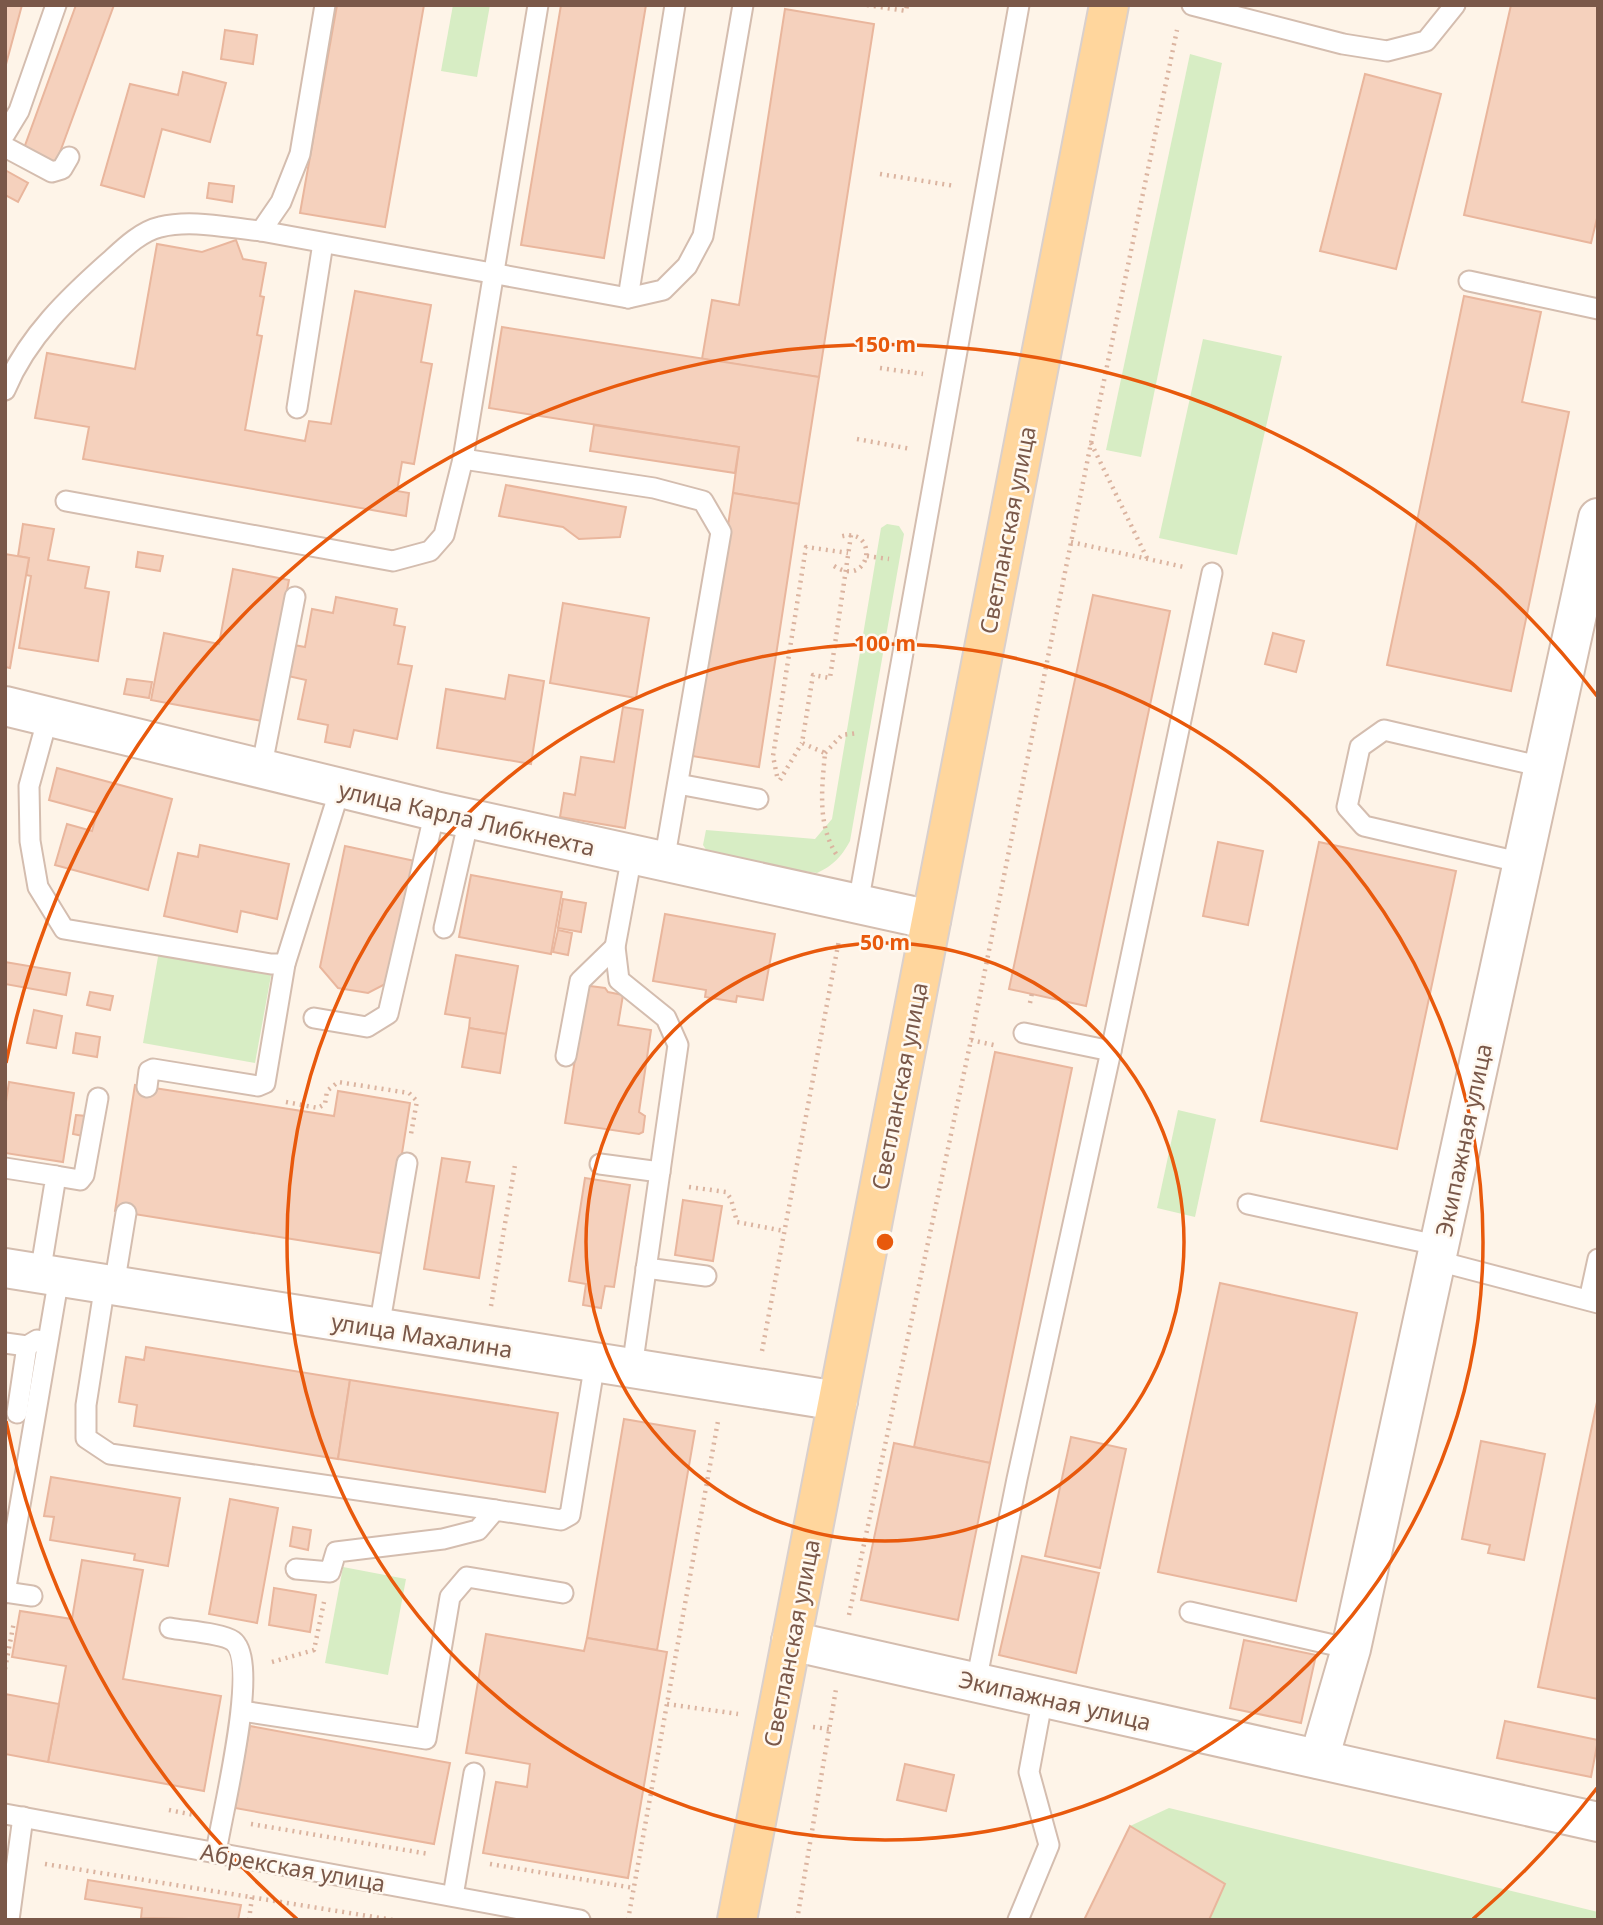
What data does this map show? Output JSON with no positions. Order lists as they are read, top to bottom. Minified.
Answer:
{"streets":{"main road":["Светланская улица"],"street":["улица Карла Либкнехта","Экипажная улица","улица Махалина"],"lane":["Абрекская улица"]},"crossings":[["Светланская улица","улица Карла Либкнехта"],["Светланская улица","Экипажная улица"],["Светланская улица","улица Махалина"]],"rings":["150 m","100 m","50 m"]}
